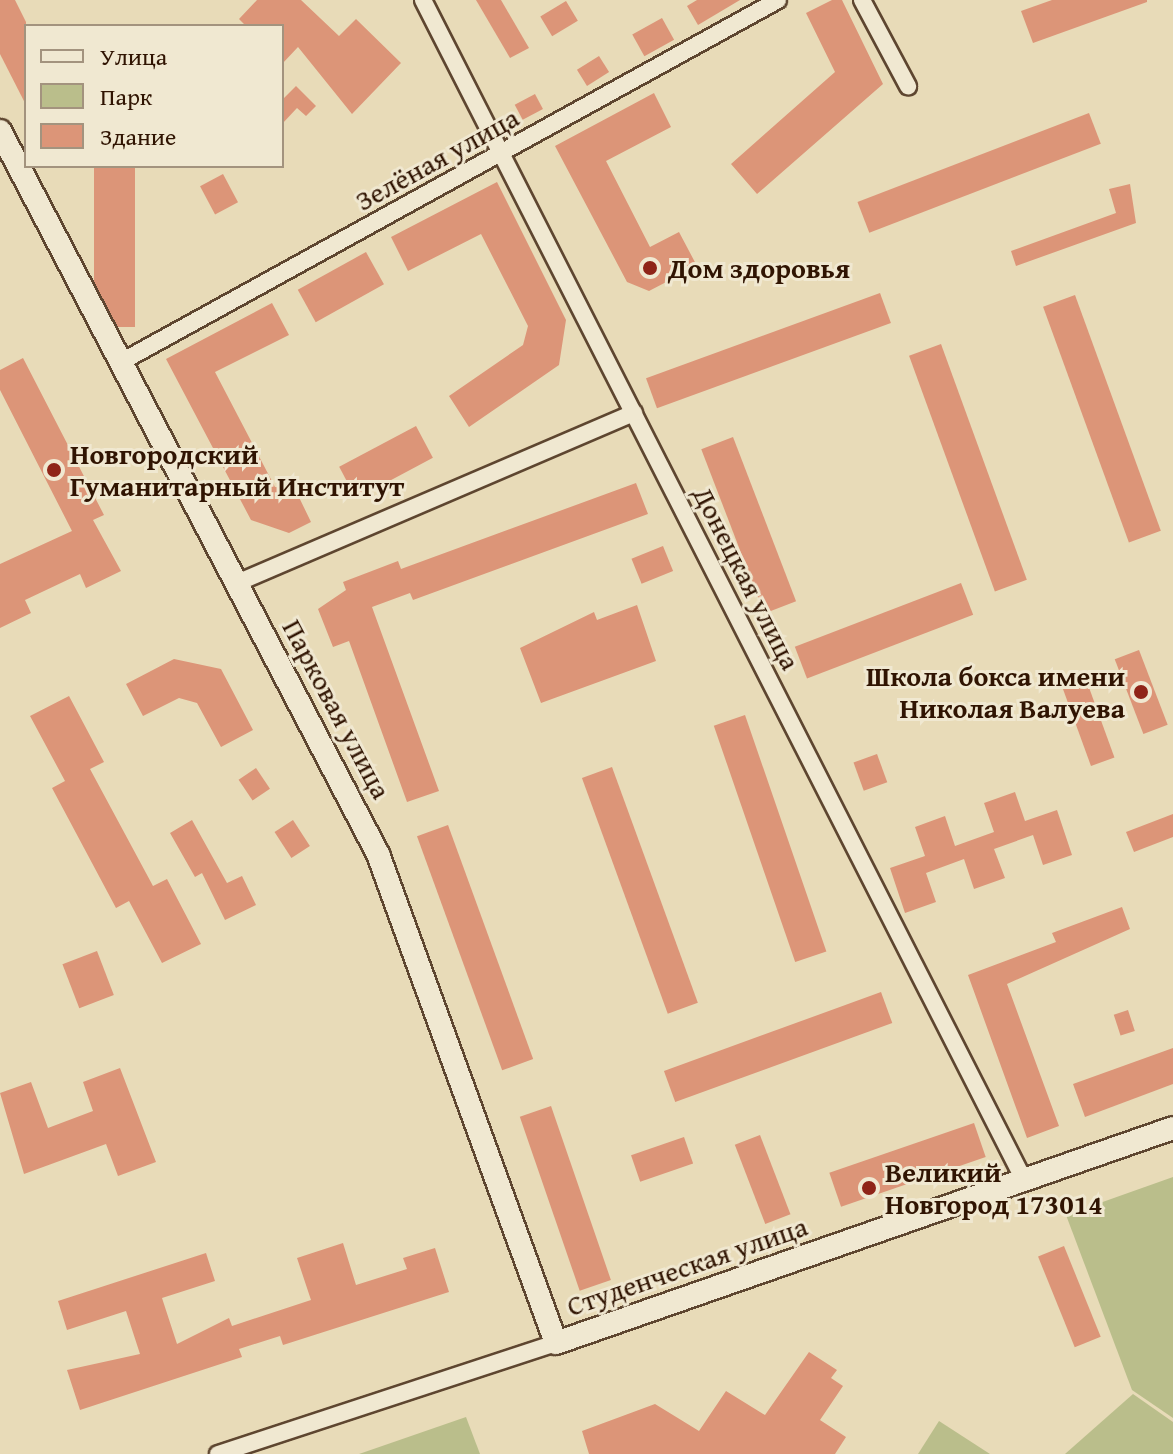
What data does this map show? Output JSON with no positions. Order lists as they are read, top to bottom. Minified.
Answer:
{"streets":{"street":["Зелёная улица","Донецкая улица","Парковая улица","Студенческая улица"]},"crossings":[["Зелёная улица","Донецкая улица"],["Зелёная улица","Парковая улица"],["Донецкая улица","Студенческая улица"],["Парковая улица","Студенческая улица"]],"places":["Дом здоровья","Новгородский Гуманитарный Институт","Школа бокса имени Николая Валуева","Великий Новгород 173014"],"legend":["Улица","Парк","Здание"]}
